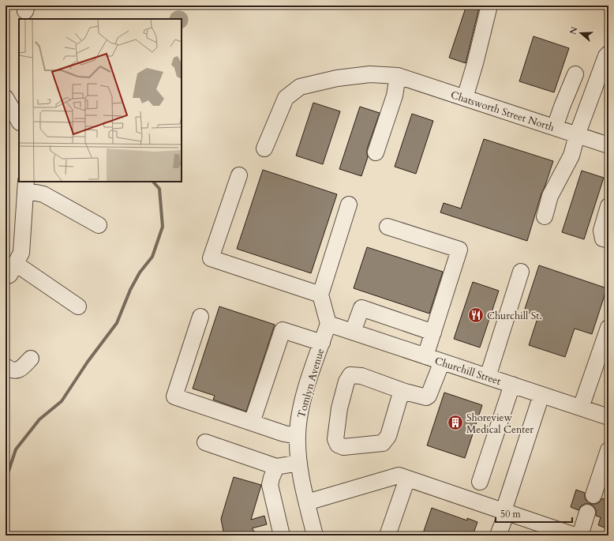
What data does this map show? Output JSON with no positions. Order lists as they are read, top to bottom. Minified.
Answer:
{"streets":{"street":["Chatsworth Street North","Churchill Street","Tomlyn Avenue"]},"crossings":[["Churchill Street","Tomlyn Avenue"]],"places":{"restaurant":["Churchill St."],"building":["Shoreview Medical Center"]},"scale_bar":"50 m","north":"left"}
